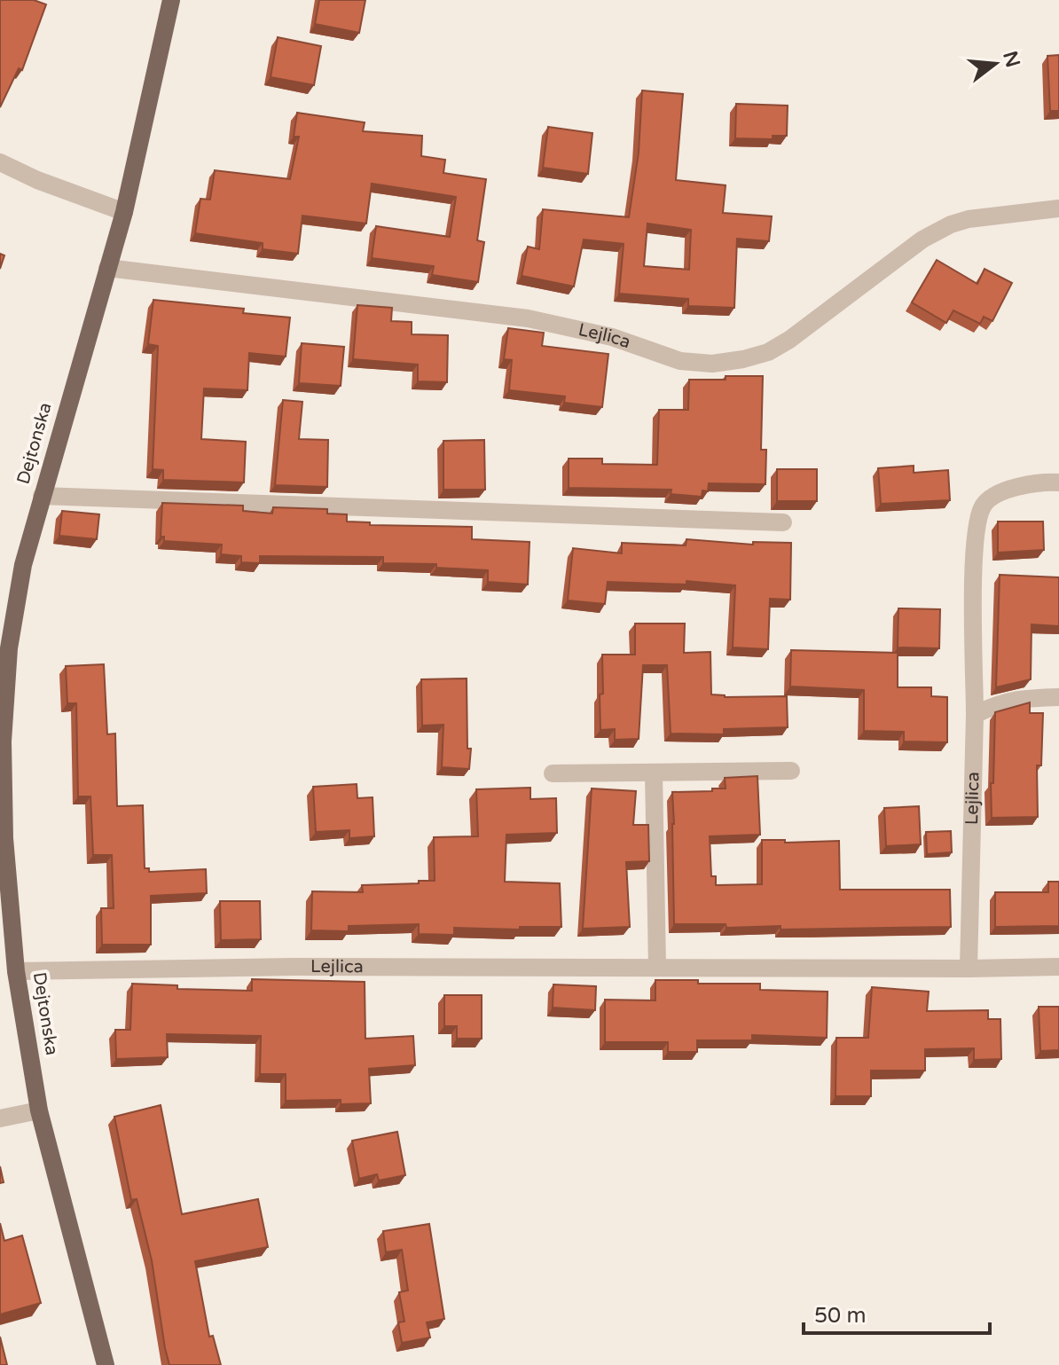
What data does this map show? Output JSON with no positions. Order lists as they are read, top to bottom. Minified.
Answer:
{"streets":{"main road":["Dejtonska"],"street":["Lejlica"]},"crossings":[["Lejlica","Dejtonska"]],"scale_bar":"50 m","north":"right"}
